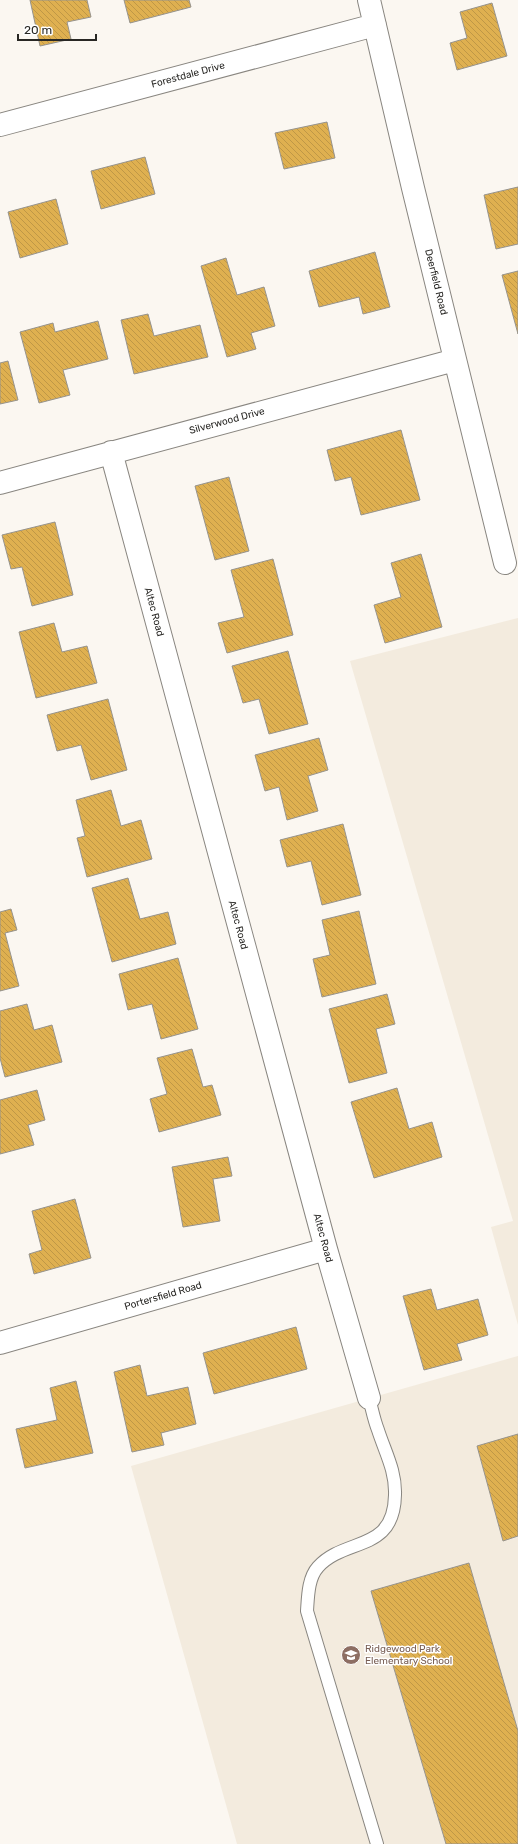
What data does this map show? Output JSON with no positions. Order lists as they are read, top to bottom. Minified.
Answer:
{"streets":{"street":["Forestdale Drive","Deerfield Road","Silverwood Drive","Altec Road","Portersfield Road"]},"crossings":[["Forestdale Drive","Deerfield Road"],["Deerfield Road","Silverwood Drive"],["Silverwood Drive","Altec Road"],["Altec Road","Portersfield Road"]],"places":{"school or university":["Ridgewood Park Elementary School"]},"scale_bar":"20 m"}
